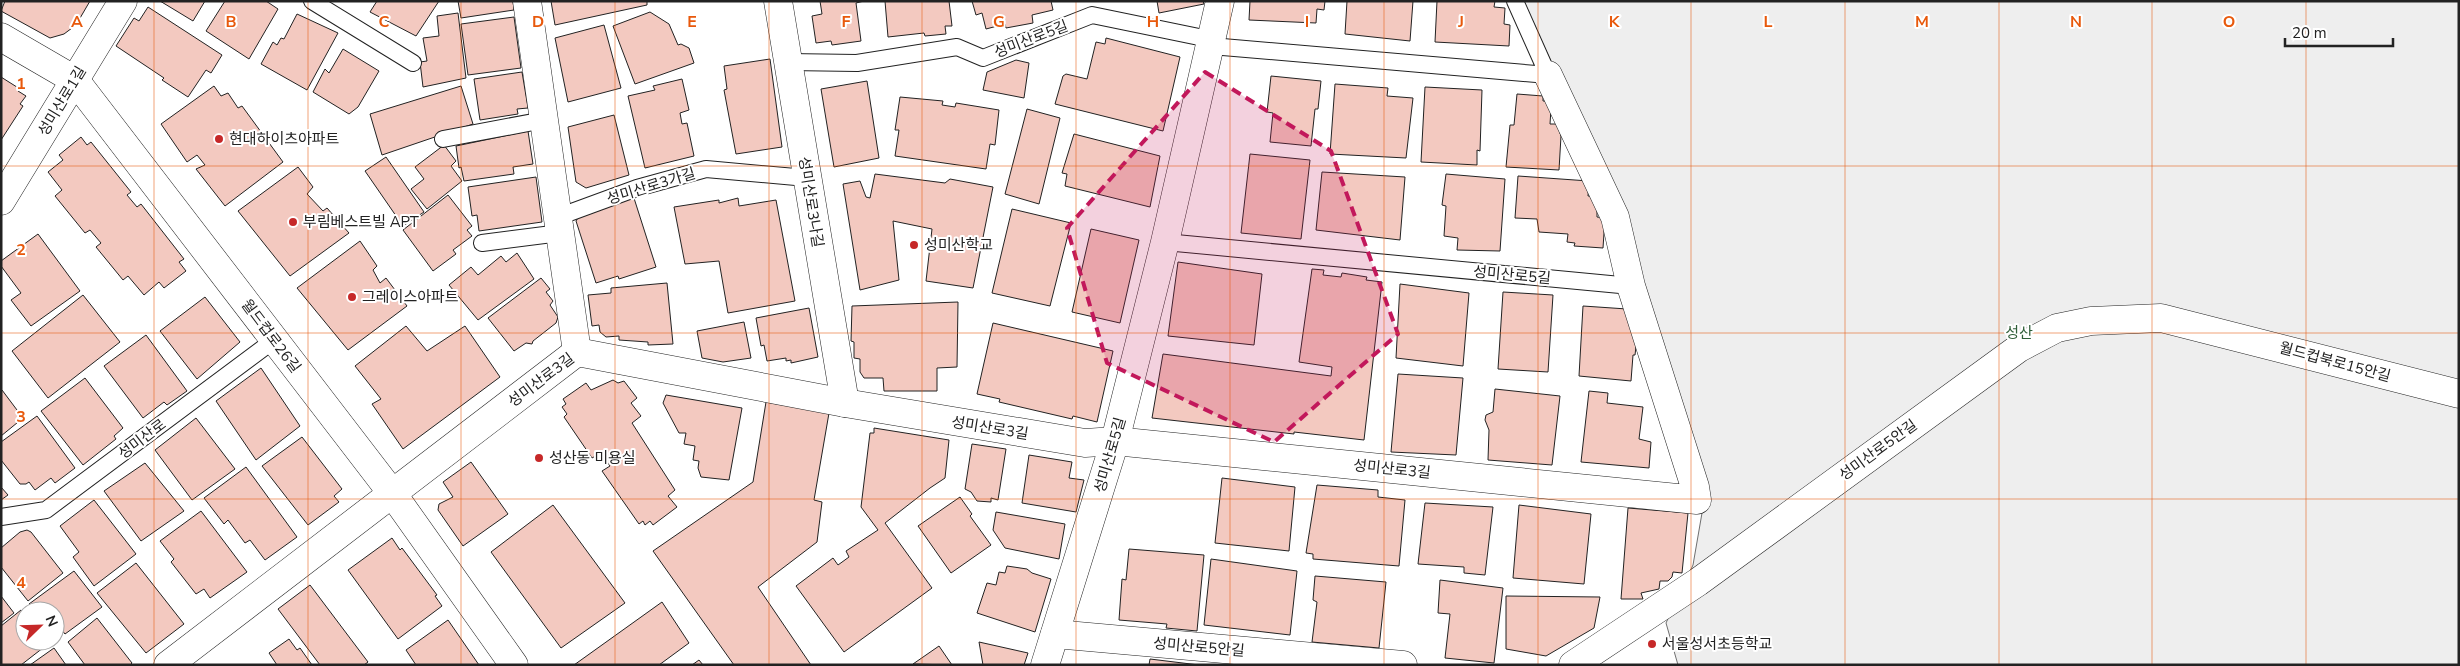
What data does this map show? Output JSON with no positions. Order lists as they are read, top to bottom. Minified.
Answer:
{"streets":{"street":["성미산로5길","성미산로1길","성미산로3나길","월드컵로26길","월드컵북로15안길","성미산로3길","성미산로5안길"],"lane":["성미산로3가길","성미산로"]},"crossings":[["성미산로5길","성미산로3나길"],["성미산로5길","성미산로3길"],["성미산로5길","성미산로5안길"],["성미산로1길","월드컵로26길"],["성미산로3가길","성미산로3나길"],["성미산로3나길","성미산로3길"],["월드컵로26길","성미산로3길"],["월드컵로26길","성미산로"],["월드컵북로15안길","성미산로5안길"]],"parks":["성산"],"places":["현대하이츠아파트","부림베스트빌 APT","성미산학교","그레이스아파트","성산동 미용실","서울성서초등학교"],"scale_bar":"20 m","north":"top right","grid":{"columns":["A","B","C","D","E","F","G","H","I","J","K","L","M","N","O"],"rows":["1","2","3","4"]}}
